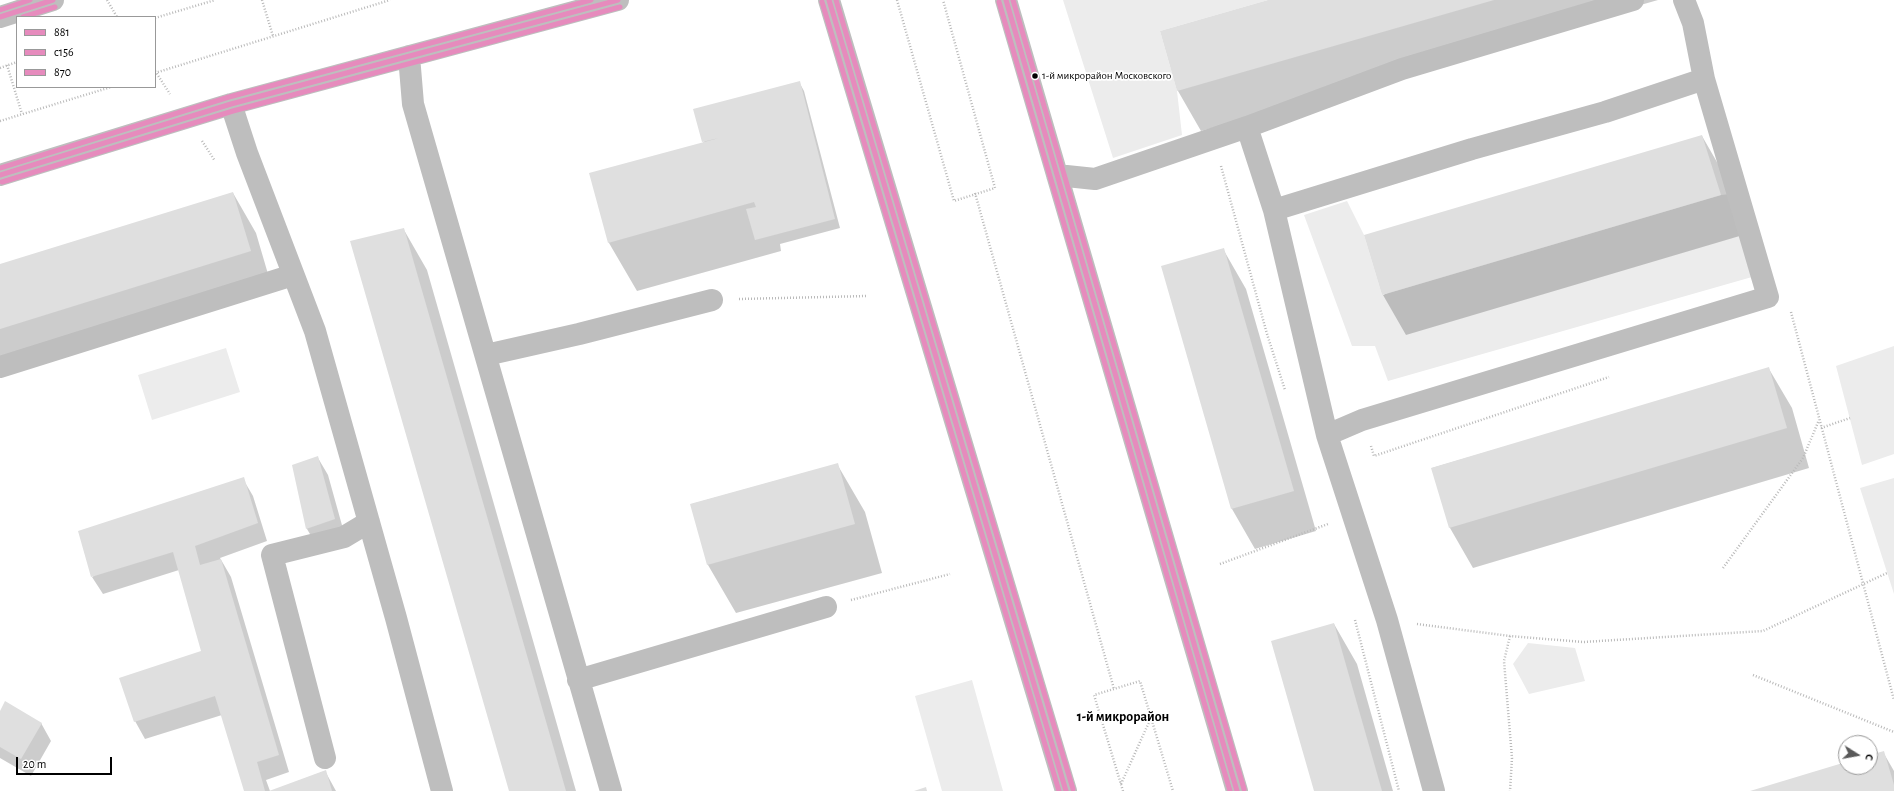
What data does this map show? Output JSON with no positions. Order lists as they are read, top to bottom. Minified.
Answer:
{"districts":["1-й микрорайон"],"places":["1-й микрорайон Московского"],"lines":["transit line 881","transit line 870","transit line с156"],"legend":["881","с156","870"],"scale_bar":"20 m","north":"right"}
